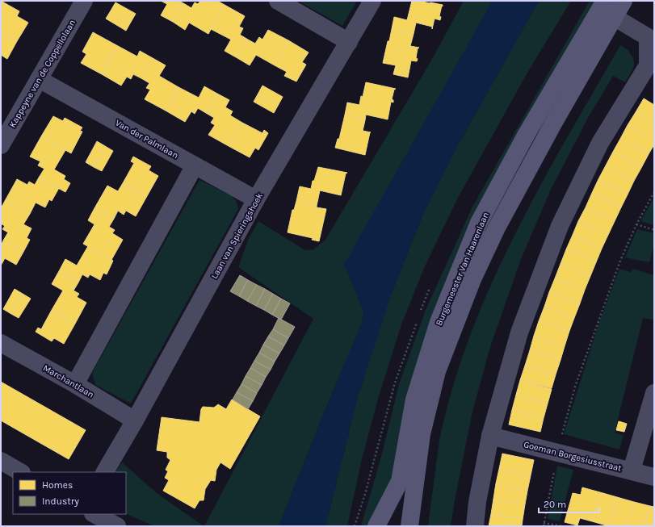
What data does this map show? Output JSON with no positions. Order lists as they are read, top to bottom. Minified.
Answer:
{"streets":{"main road":["Burgemeester Van Haarenlaan"],"street":["Kappeyne van de Coppellolaan","Van der Palmlaan","Laan van Spieringshoek","Marchantlaan","Goeman Borgesiusstraat"]},"crossings":[["Kappeyne van de Coppellolaan","Van der Palmlaan"],["Van der Palmlaan","Laan van Spieringshoek"],["Laan van Spieringshoek","Marchantlaan"]],"legend":["Homes","Industry"],"scale_bar":"20 m"}
